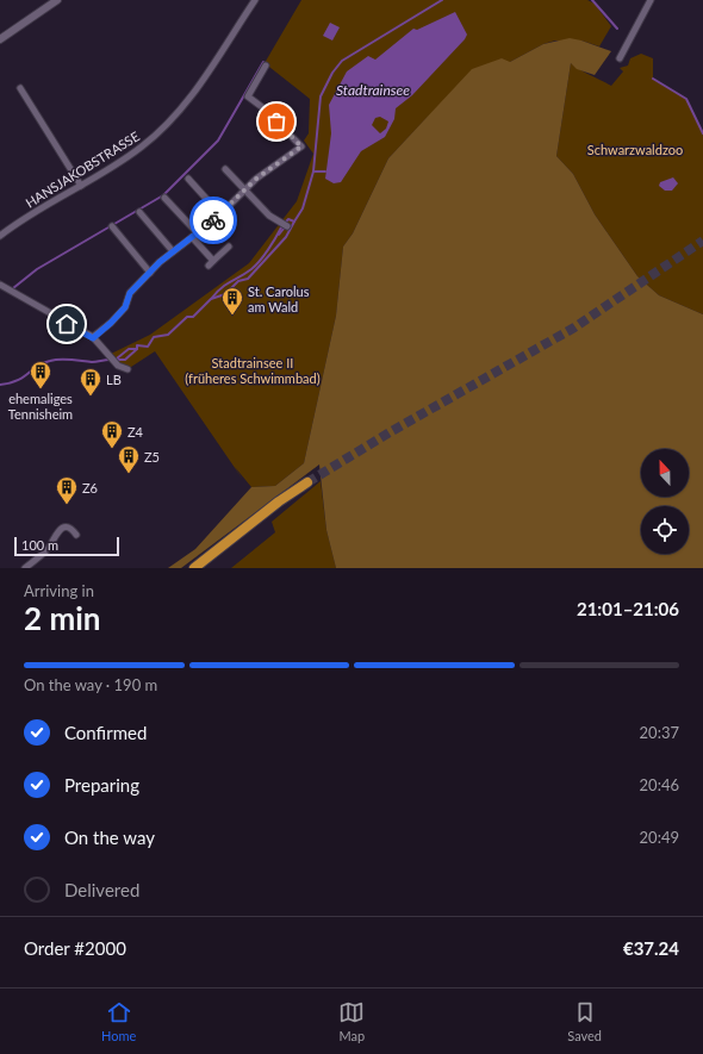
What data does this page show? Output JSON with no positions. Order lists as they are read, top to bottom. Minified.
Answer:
{"streets":{"street":["HANSJAKOBSTRASSE"]},"water":["Stadtrainsee"],"parks":["Schwarzwaldzoo","Stadtrainsee II (früheres Schwimmbad)"],"places":{"building":["St. Carolus am Wald","ehemaliges Tennisheim","LB","Z4","Z5","Z6"]},"scale_bar":"100 m","north":"top","page":{"scale":"100 m","heading":["2 min","Arriving in","21:01–21:06"],"panel":["Order #2000","€37.24"],"bar":"On the way · 190 m","list":[["Confirmed","20:37"],["Preparing","20:46"],["On the way","20:49"],"Delivered"],"tabs":["Home","Map","Saved"]}}
